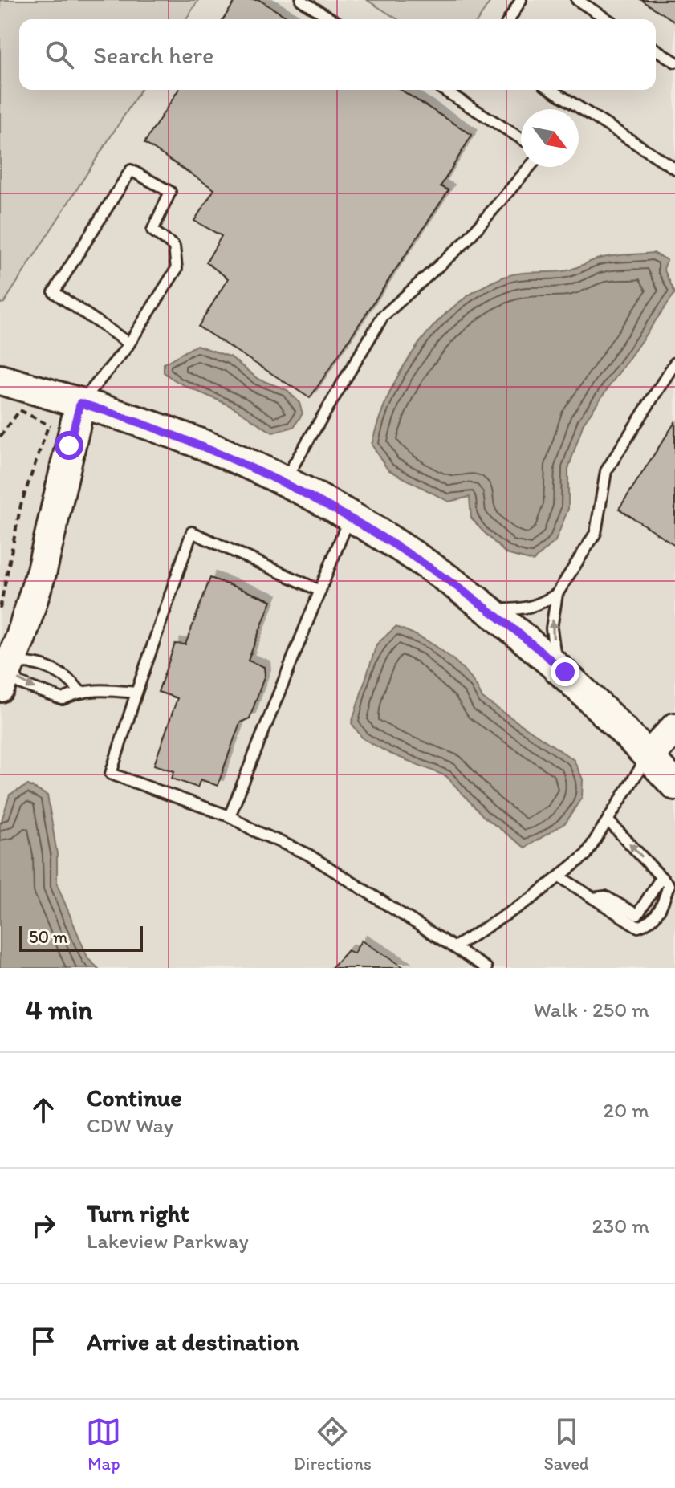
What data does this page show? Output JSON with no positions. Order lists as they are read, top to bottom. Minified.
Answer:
{"scale_bar":"50 m","north":"bottom right","page":{"search":"Search here","scale":"50 m","heading":["4 min","Walk · 250 m"],"list":[["Continue","CDW Way","20 m"],["Turn right","Lakeview Parkway","230 m"],"Arrive at destination"],"nav":["Map","Directions","Saved"]}}
